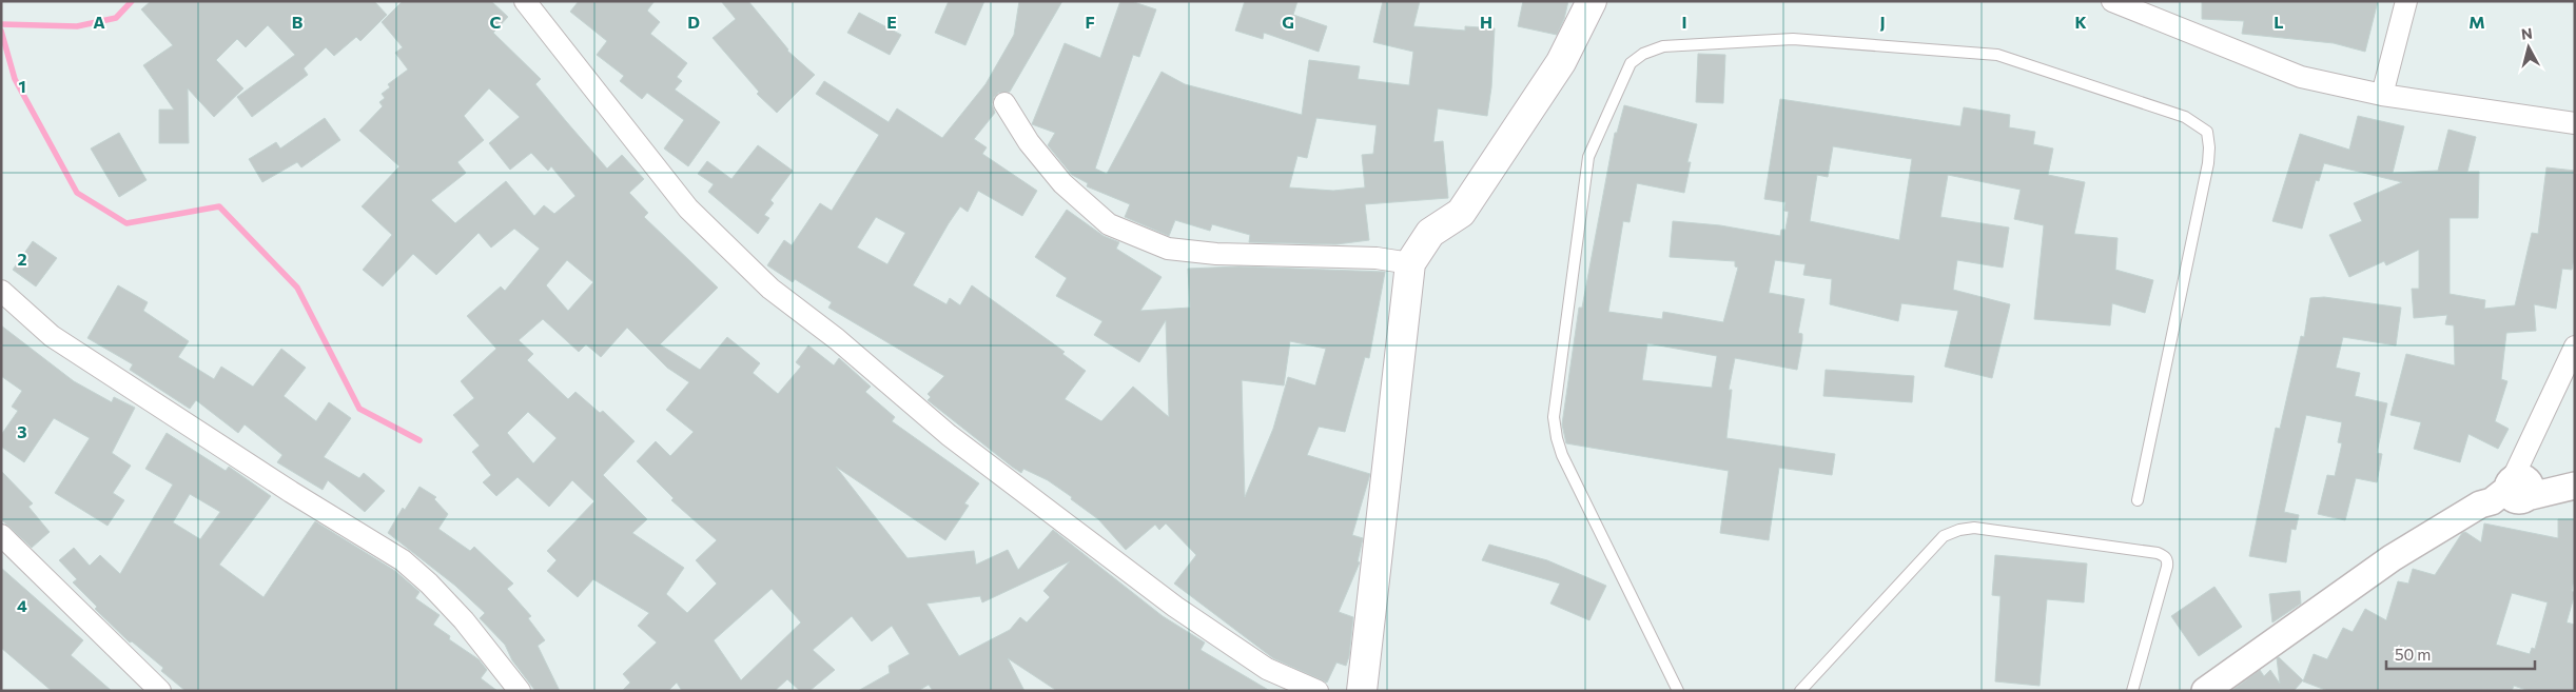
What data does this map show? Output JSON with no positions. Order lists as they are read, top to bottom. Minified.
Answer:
{"scale_bar":"50 m","north":"top","grid":{"columns":["A","B","C","D","E","F","G","H","I","J","K","L","M"],"rows":["1","2","3","4"]}}
